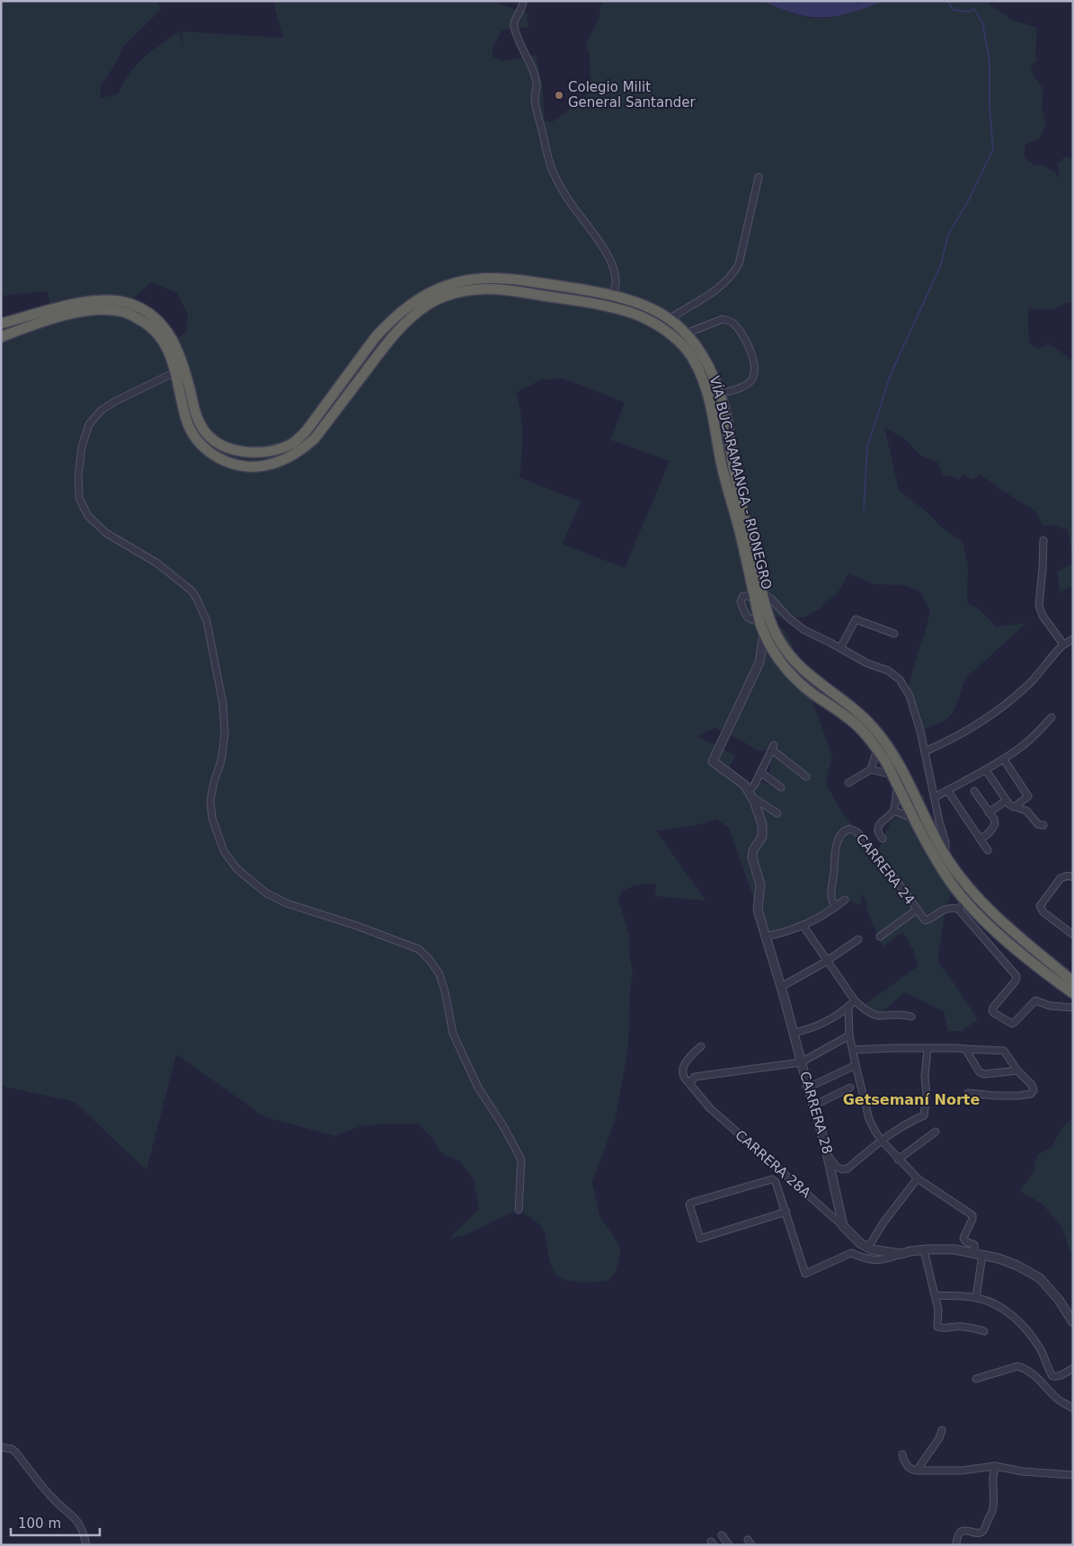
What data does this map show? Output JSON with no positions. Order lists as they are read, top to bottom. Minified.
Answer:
{"streets":{"highway":["VÍA BUCARAMANGA - RIONEGRO"],"street":["CARRERA 24","CARRERA 28","CARRERA 28A"]},"crossings":[["CARRERA 28","CARRERA 28A"]],"districts":["Getsemaní Norte"],"places":["Colegio Milit General Santander"],"scale_bar":"100 m"}
